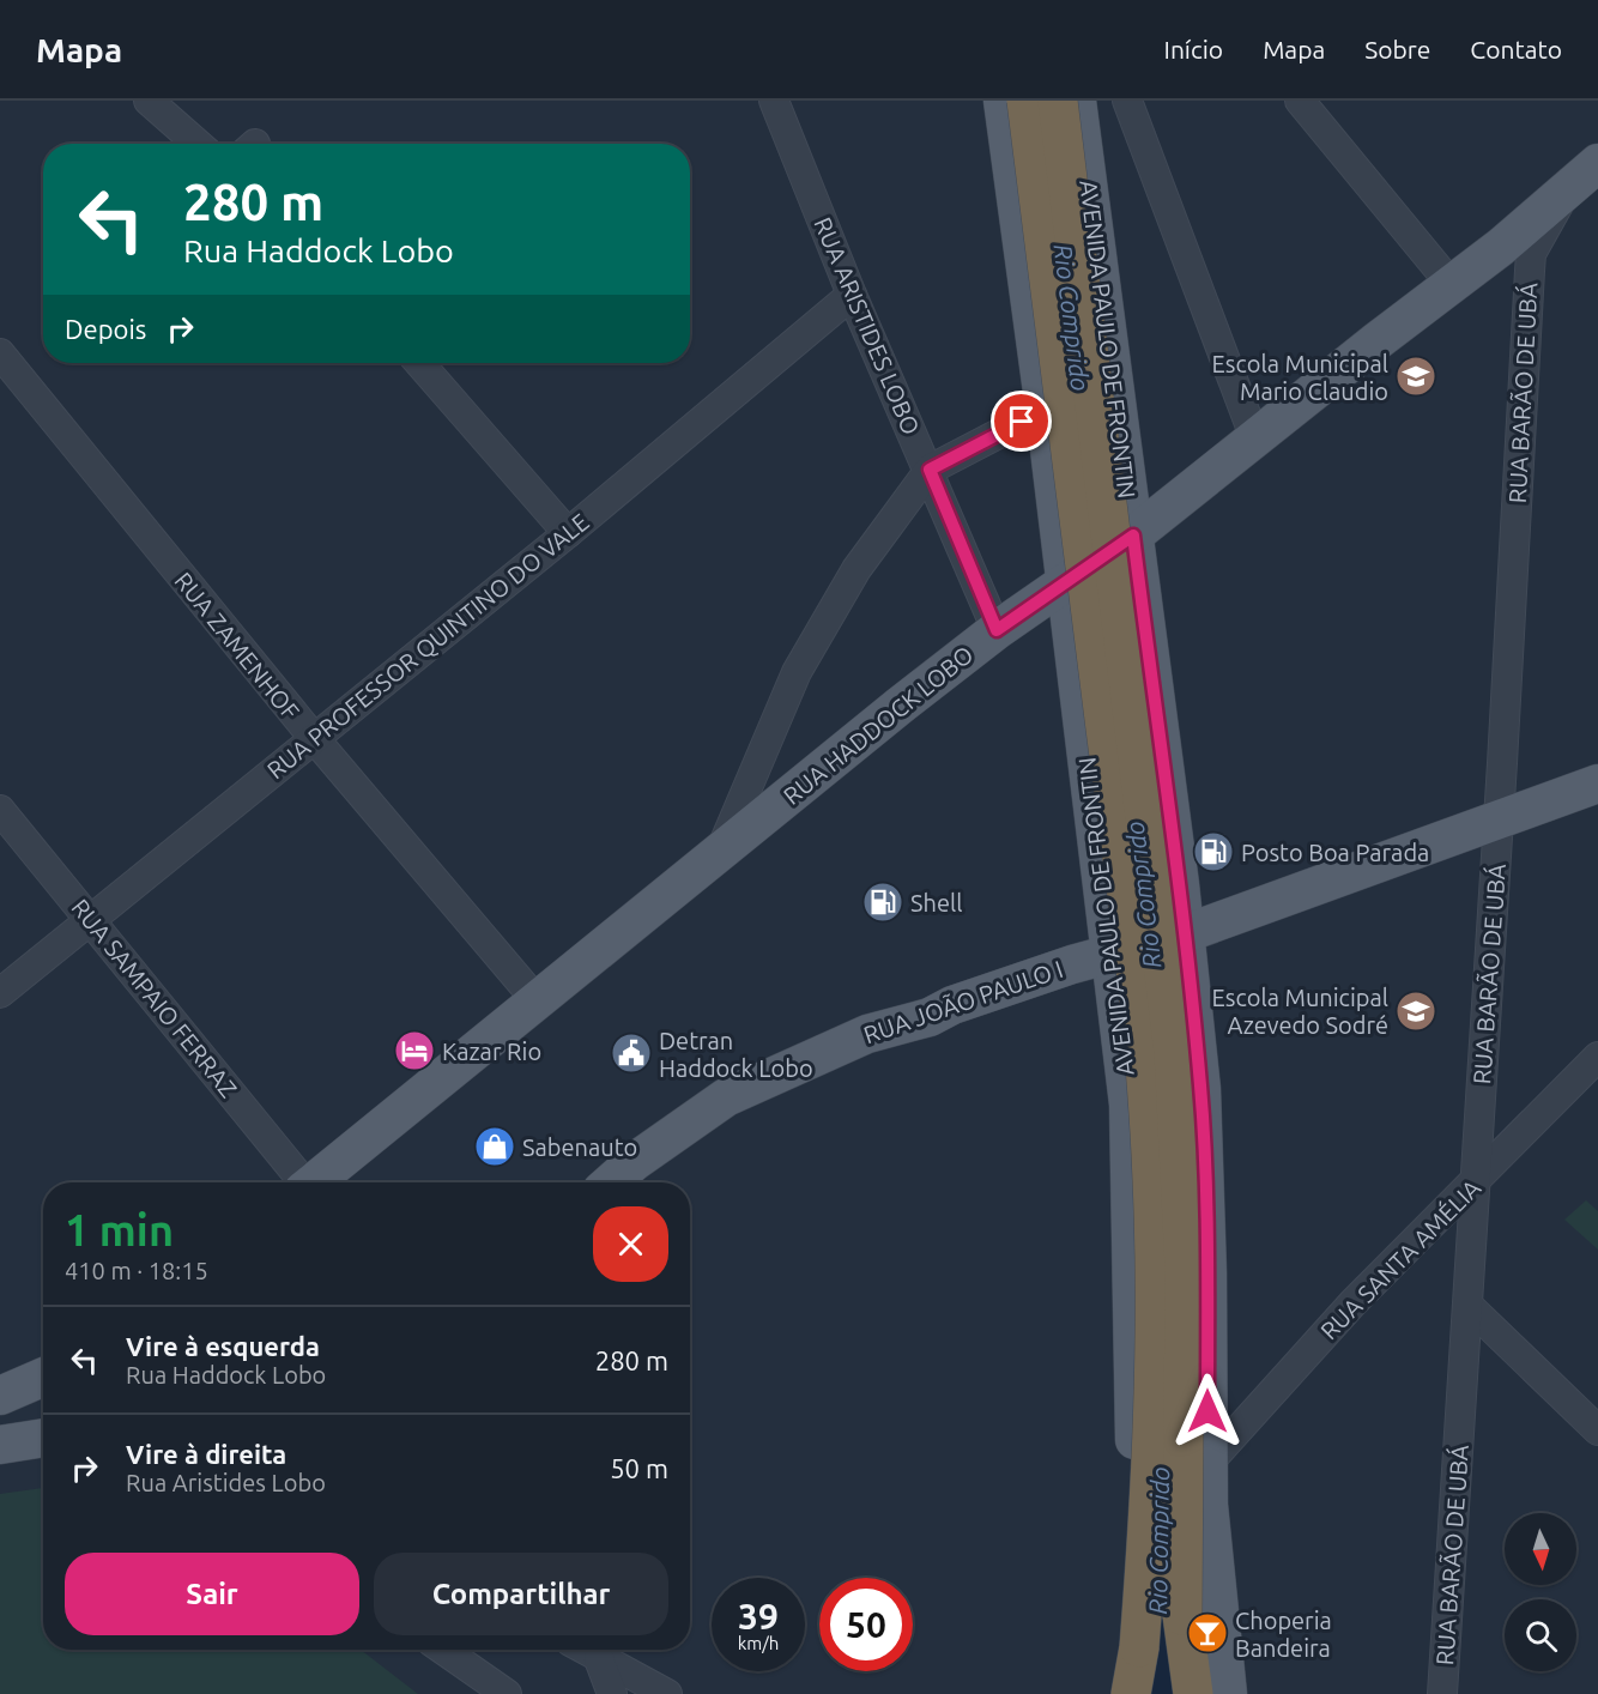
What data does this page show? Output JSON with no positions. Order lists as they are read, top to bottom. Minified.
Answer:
{"streets":{"main road":["AVENIDA PAULO DE FRONTIN","RUA HADDOCK LOBO","RUA JOÃO PAULO I"],"street":["RUA ARISTIDES LOBO","RUA BARÃO DE UBÁ","RUA ZAMENHOF","RUA PROFESSOR QUINTINO DO VALE","RUA SAMPAIO FERRAZ","RUA SANTA AMÉLIA"]},"crossings":[["RUA ARISTIDES LOBO","RUA PROFESSOR QUINTINO DO VALE"],["RUA ARISTIDES LOBO","RUA HADDOCK LOBO"],["AVENIDA PAULO DE FRONTIN","RUA HADDOCK LOBO"],["AVENIDA PAULO DE FRONTIN","RUA JOÃO PAULO I"],["AVENIDA PAULO DE FRONTIN","RUA SANTA AMÉLIA"],["RUA BARÃO DE UBÁ","RUA HADDOCK LOBO"],["RUA BARÃO DE UBÁ","RUA JOÃO PAULO I"],["RUA BARÃO DE UBÁ","RUA SANTA AMÉLIA"],["RUA ZAMENHOF","RUA PROFESSOR QUINTINO DO VALE"],["RUA ZAMENHOF","RUA HADDOCK LOBO"],["RUA PROFESSOR QUINTINO DO VALE","RUA SAMPAIO FERRAZ"]],"water":["Rio Comprido"],"places":{"school or university":["Escola Municipal Mario Claudio","Escola Municipal Azevedo Sodré"],"fuel station":["Posto Boa Parada","Shell"],"hotel":["Kazar Rio"],"public building":["Detran Haddock Lobo"],"shop":["Sabenauto"],"bar":["Choperia Bandeira"]},"north":"bottom","page":{"header":"Mapa","nav":["Início","Mapa","Sobre","Contato"],"turn":["280 m","Rua Haddock Lobo"],"then":"Depois","heading":["1 min","410 m · 18:15"],"list":[{"name":"Vire à esquerda","note":"Rua Haddock Lobo","value":"280 m"},{"name":"Vire à direita","note":"Rua Aristides Lobo","value":"50 m"}],"buttons":["Sair","Compartilhar"],"speed":"39 km/h","limit":"50"}}
